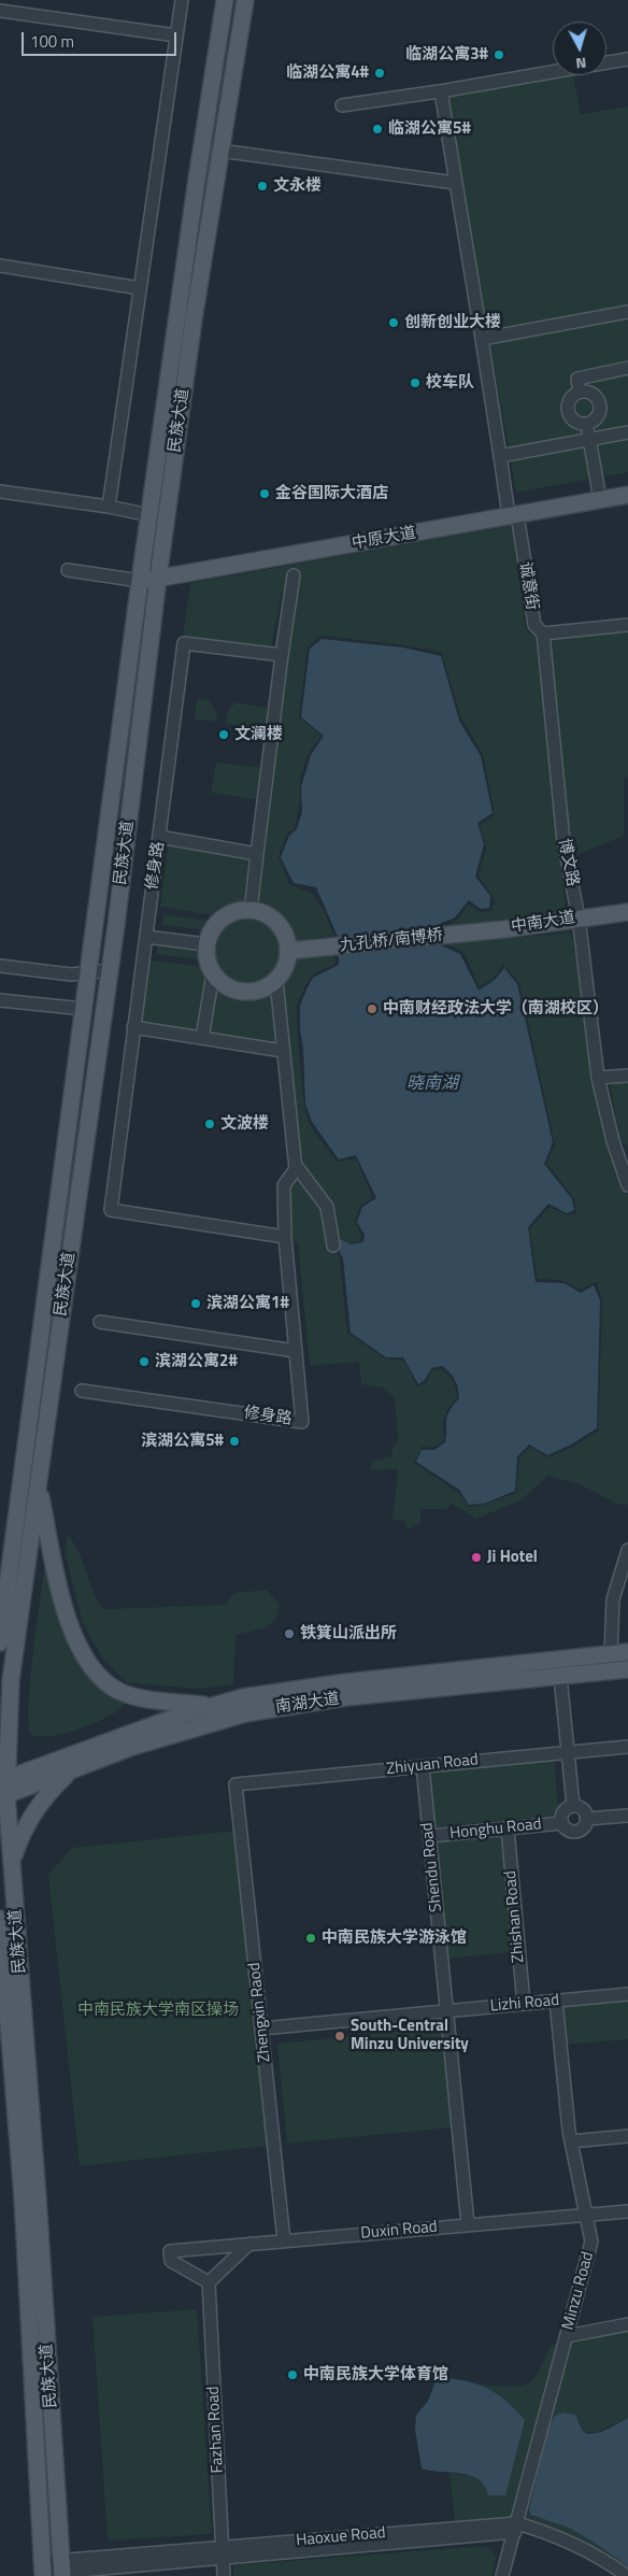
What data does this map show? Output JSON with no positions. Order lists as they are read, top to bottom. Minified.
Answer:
{"streets":{"main road":["民族大道","中原大道","中南大道","九孔桥/南博桥","南湖大道"],"street":["诚意街","博文路","修身路","Zhiyuan Road","Honghu Road","Shendu Road","Zhishan Road","Lizhi Road","Zhengxin Raod","Duxin Road","Minzu Road","Fazhan Road","Haoxue Road"]},"crossings":[["民族大道","中原大道"],["民族大道","南湖大道"],["民族大道","Haoxue Road"],["中原大道","诚意街"],["诚意街","博文路"],["博文路","中南大道"],["修身路","九孔桥/南博桥"],["中南大道","九孔桥/南博桥"],["Zhiyuan Road","Shendu Road"],["Zhiyuan Road","Zhengxin Raod"],["Honghu Road","Shendu Road"],["Honghu Road","Zhishan Road"],["Shendu Road","Lizhi Road"],["Shendu Road","Duxin Road"],["Zhishan Road","Lizhi Road"],["Lizhi Road","Zhengxin Raod"],["Lizhi Road","Minzu Road"],["Zhengxin Raod","Duxin Road"],["Duxin Road","Minzu Road"],["Duxin Road","Fazhan Road"],["Minzu Road","Haoxue Road"],["Fazhan Road","Haoxue Road"]],"water":["晓南湖"],"parks":["中南民族大学南区操场"],"places":["临湖公寓3#","临湖公寓4#","临湖公寓5#","文永楼","创新创业大楼","校车队","金谷国际大酒店","文澜楼","中南财经政法大学（南湖校区）","文波楼","滨湖公寓1#","滨湖公寓2#","滨湖公寓5#","Ji Hotel","铁箕山派出所","中南民族大学游泳馆","South-Central Minzu University","中南民族大学体育馆"],"scale_bar":"100 m","north":"bottom"}
